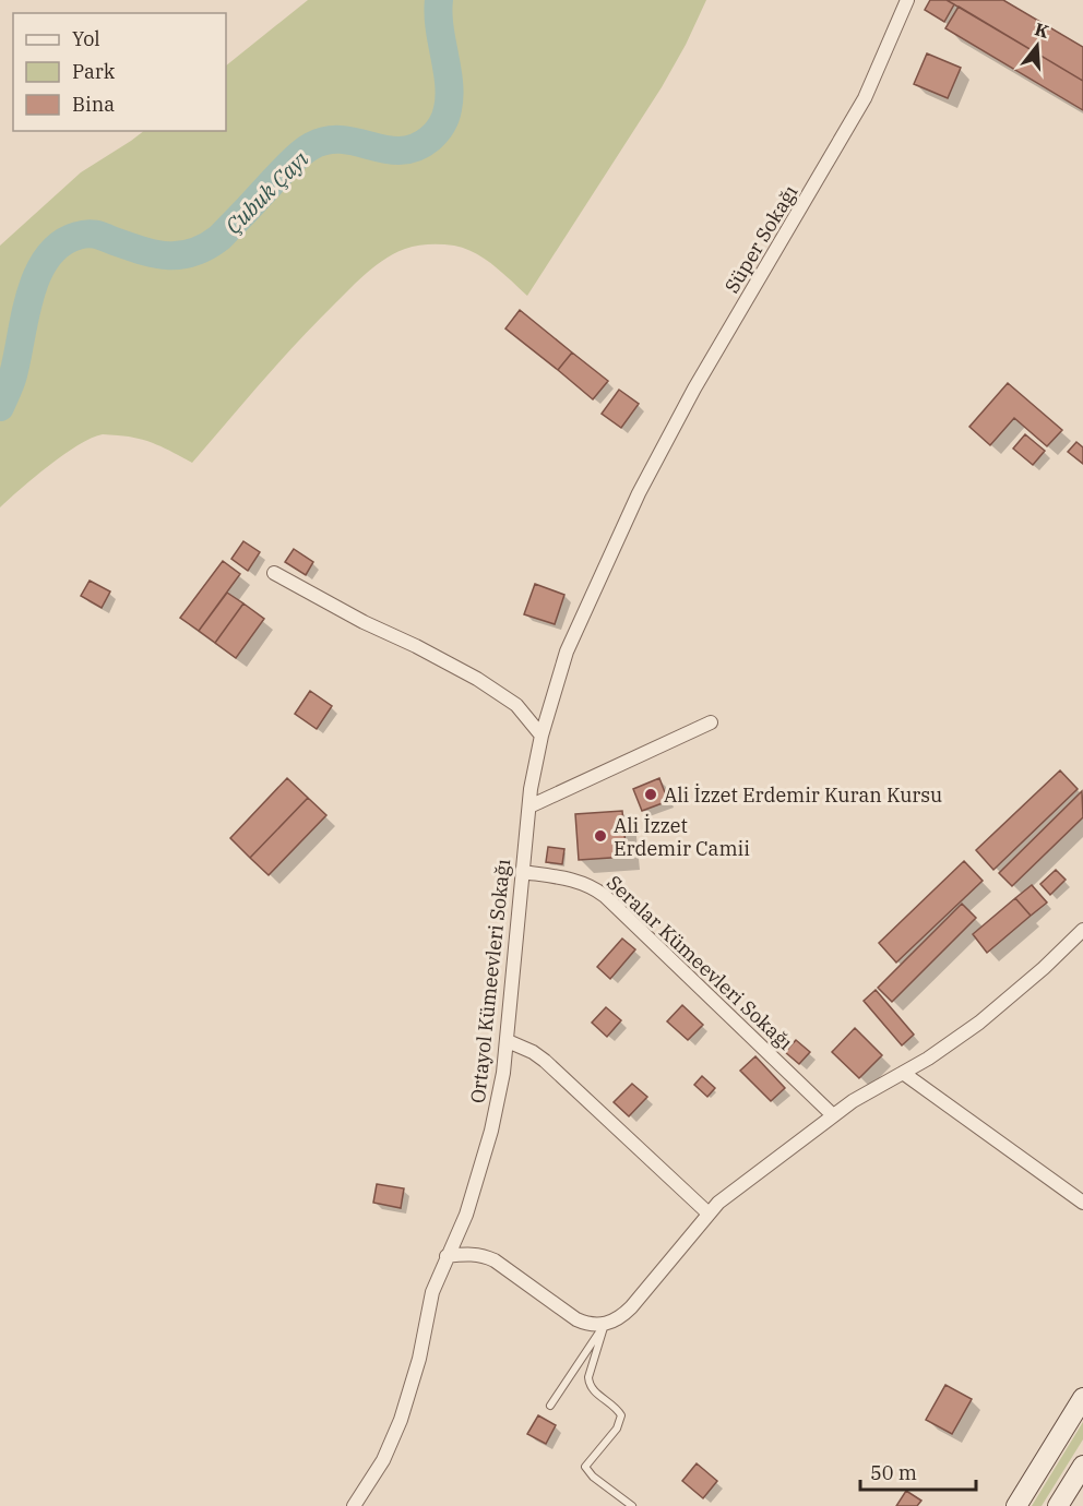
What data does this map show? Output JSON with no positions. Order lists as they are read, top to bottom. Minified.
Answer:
{"streets":{"street":["Süper Sokağı","Seralar Kümeevleri Sokağı","Ortayol Kümeevleri Sokağı"]},"crossings":[["Süper Sokağı","Ortayol Kümeevleri Sokağı"],["Seralar Kümeevleri Sokağı","Ortayol Kümeevleri Sokağı"]],"water":["Çubuk Çayı"],"places":["Ali İzzet Erdemir Kuran Kursu","Ali İzzet Erdemir Camii"],"legend":["Yol","Park","Bina"],"scale_bar":"50 m","north":"top"}
